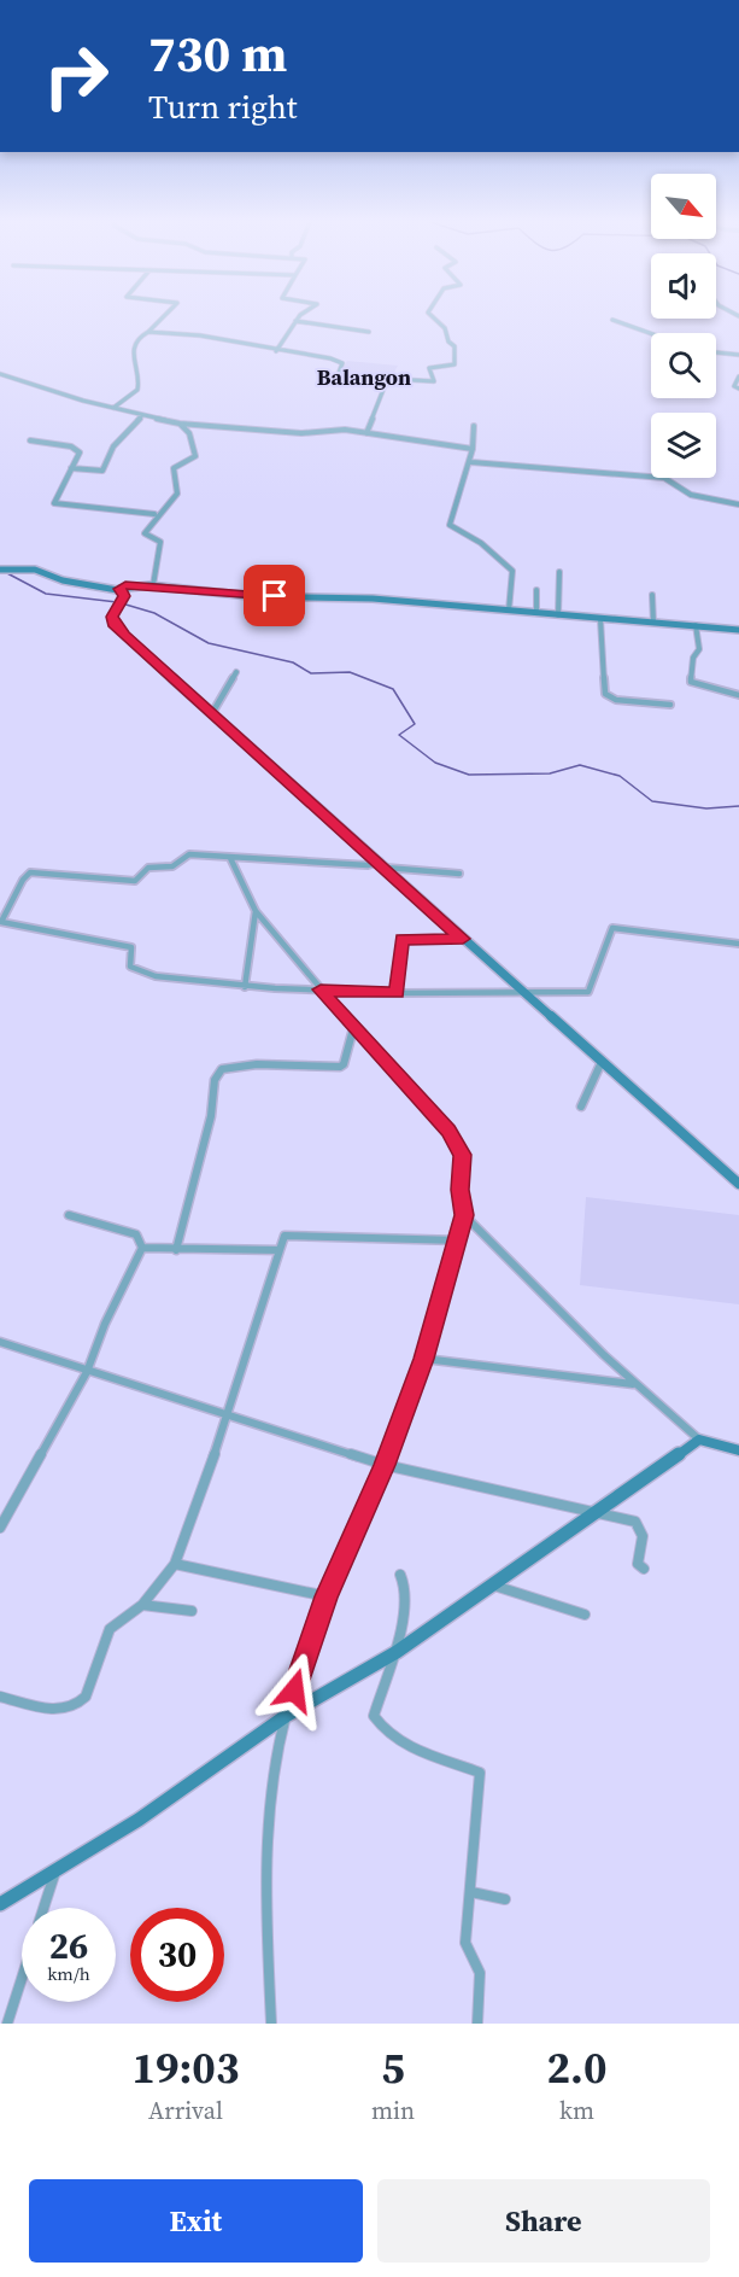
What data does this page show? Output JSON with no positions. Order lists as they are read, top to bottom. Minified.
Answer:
{"districts":["Balangon"],"north":"bottom right","page":{"turn":["730 m","Turn right"],"speed":"26 km/h","limit":"30","eta":["19:03","Arrival","5","min","2.0","km"],"buttons":["Exit","Share"]}}
